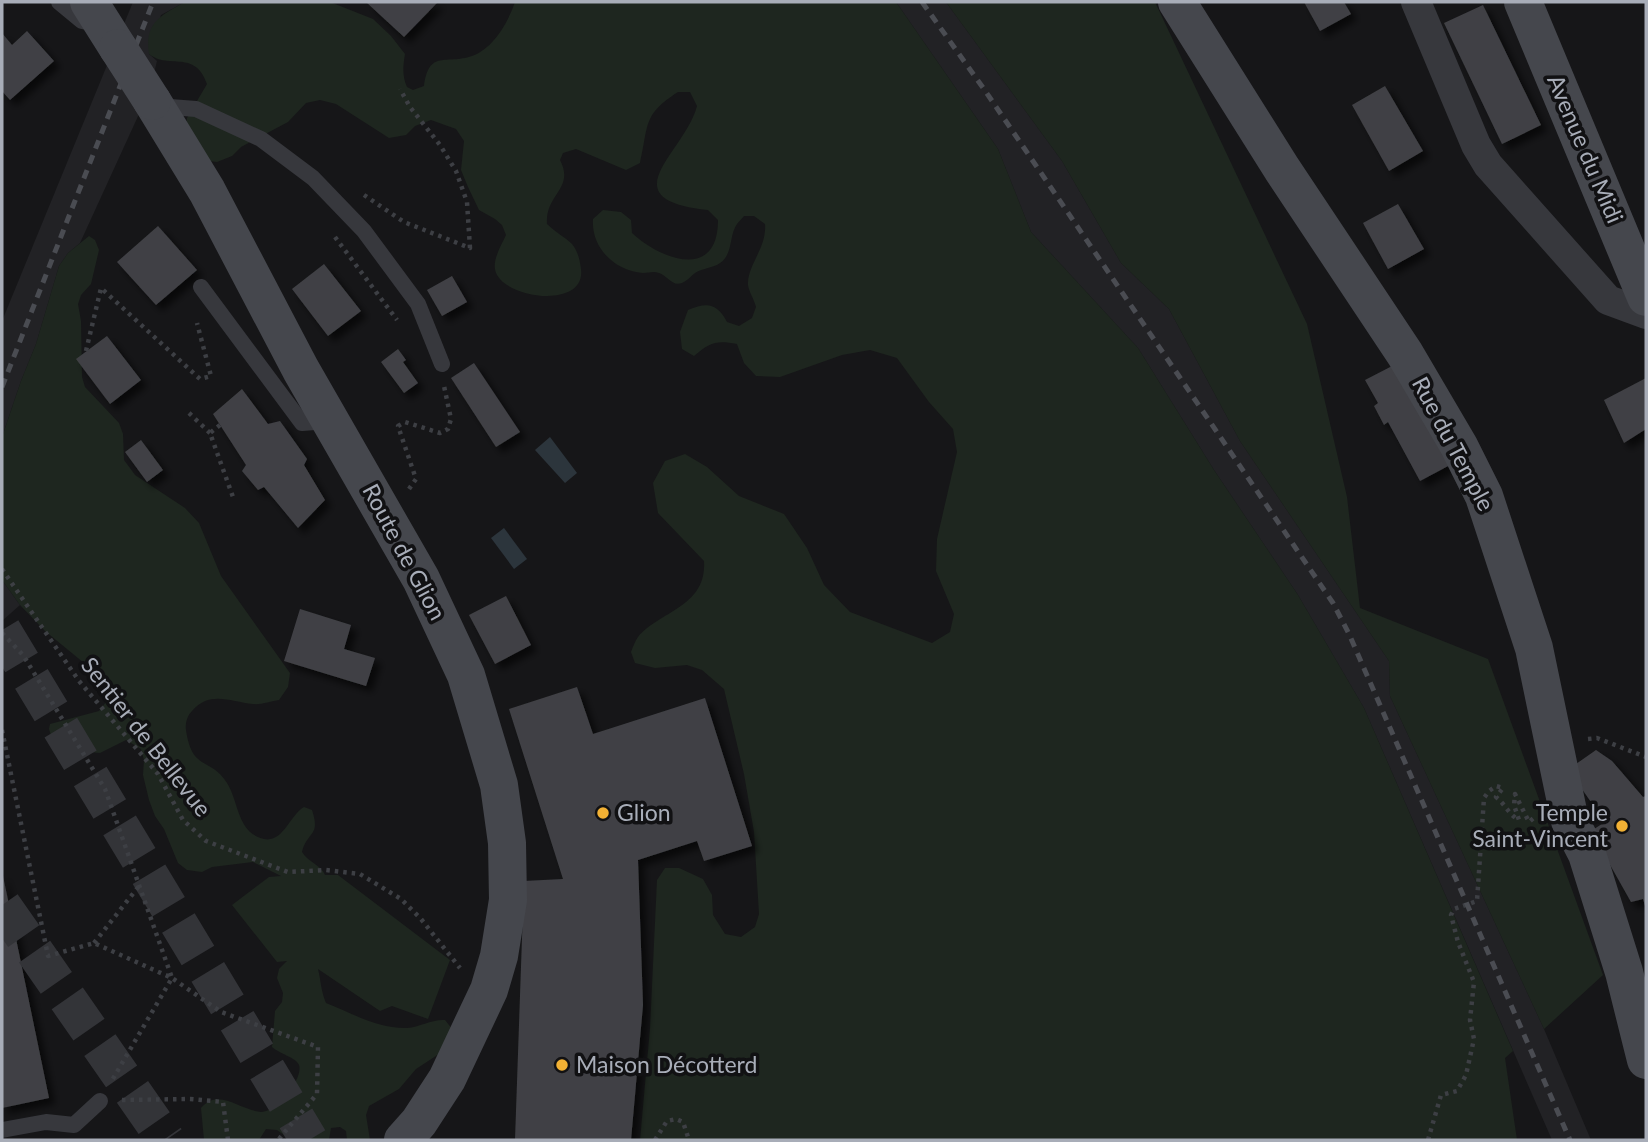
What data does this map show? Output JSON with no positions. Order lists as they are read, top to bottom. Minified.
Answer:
{"streets":{"street":["Avenue du Midi","Rue du Temple","Route de Glion"],"path":["Sentier de Bellevue"]},"places":["Glion","Temple Saint-Vincent","Maison Décotterd"]}
